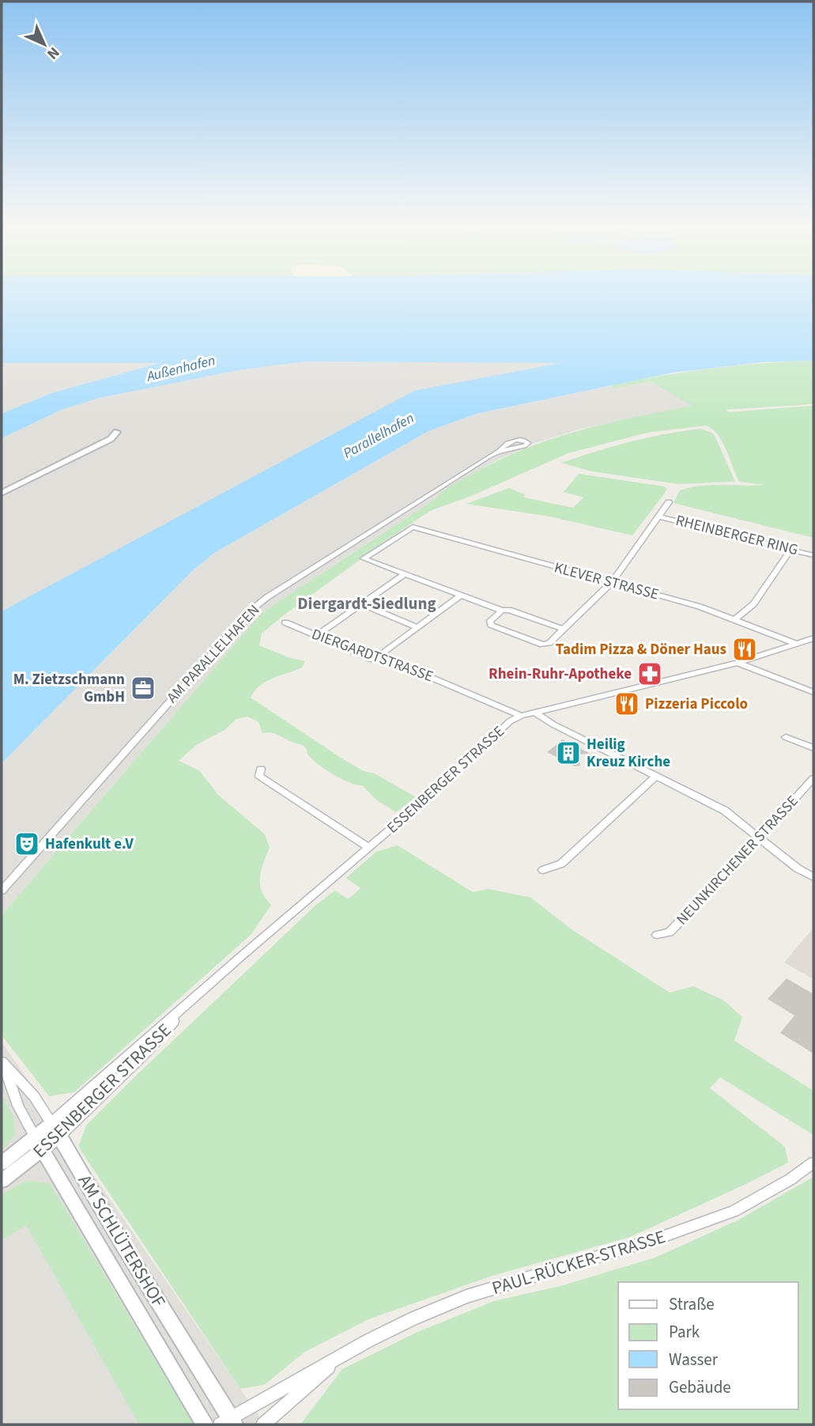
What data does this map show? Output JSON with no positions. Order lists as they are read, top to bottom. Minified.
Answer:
{"streets":{"street":["RHEINBERGER RING","KLEVER STRASSE","AM PARALLELHAFEN","DIERGARDTSTRASSE","ESSENBERGER STRASSE","NEUNKIRCHENER STRASSE","AM SCHLÜTERSHOF","PAUL-RÜCKER-STRASSE"]},"crossings":[["RHEINBERGER RING","KLEVER STRASSE"],["KLEVER STRASSE","ESSENBERGER STRASSE"],["DIERGARDTSTRASSE","ESSENBERGER STRASSE"],["ESSENBERGER STRASSE","AM SCHLÜTERSHOF"],["AM SCHLÜTERSHOF","PAUL-RÜCKER-STRASSE"]],"districts":["Diergardt-Siedlung"],"water":["Außenhafen","Parallelhafen"],"places":{"restaurant":["Tadim Pizza & Döner Haus","Pizzeria Piccolo"],"pharmacy":["Rhein-Ruhr-Apotheke"],"office":["M. Zietzschmann GmbH"],"building":["Heilig Kreuz Kirche"],"theatre":["Hafenkult e.V"]},"legend":["Straße","Park","Wasser","Gebäude"],"north":"bottom right"}
